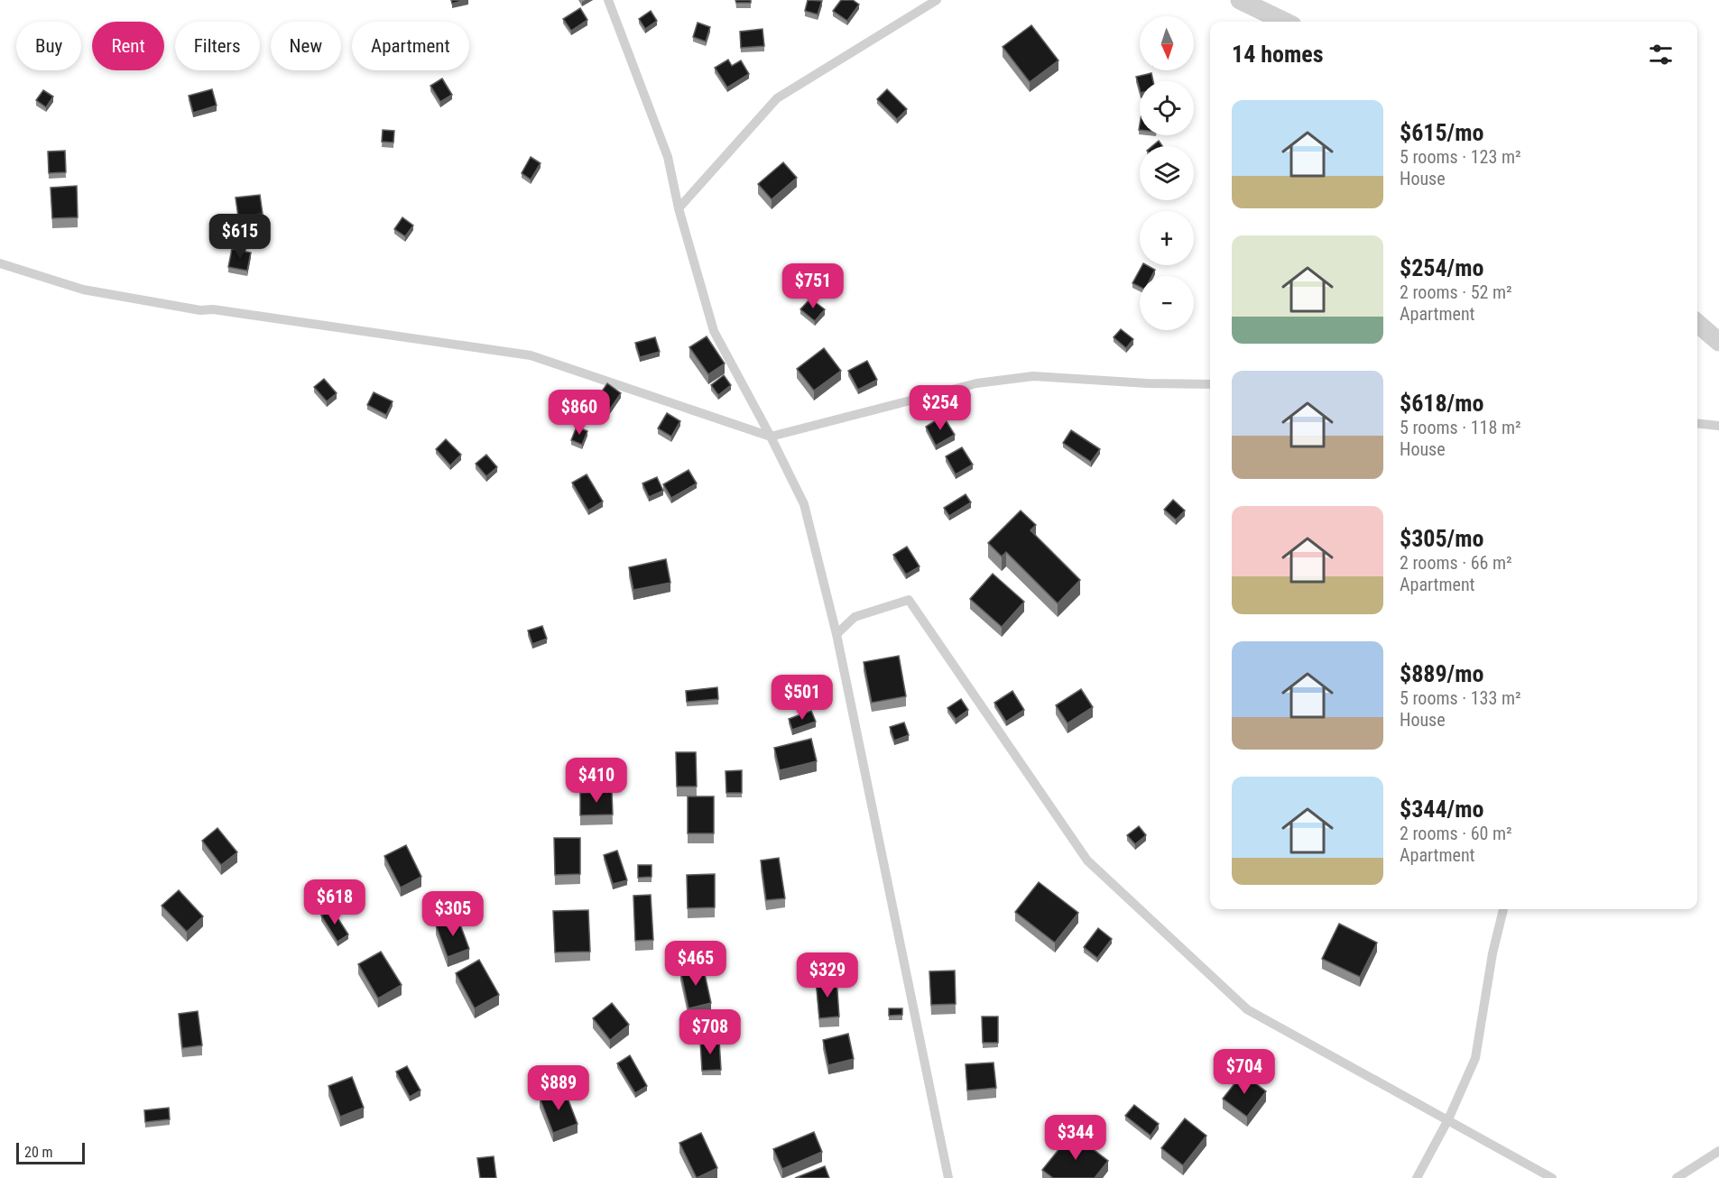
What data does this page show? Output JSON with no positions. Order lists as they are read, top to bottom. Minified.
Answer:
{"scale_bar":"20 m","north":"bottom","page":{"map_buttons":["+","−"],"chip":["Buy","Rent","Filters","New","Apartment"],"heading":"14 homes","list":[{"name":"$615/mo","note":"5 rooms · 123 m² · House"},{"name":"$254/mo","note":"2 rooms · 52 m² · Apartment"},{"name":"$618/mo","note":"5 rooms · 118 m² · House"},{"name":"$305/mo","note":"2 rooms · 66 m² · Apartment"},{"name":"$889/mo","note":"5 rooms · 133 m² · House"},{"name":"$344/mo","note":"2 rooms · 60 m² · Apartment"}],"price":["$615","$751","$254","$860","$501","$410","$618","$305","$465","$329","$708","$704","$889","$344"],"scale":"20 m"}}
